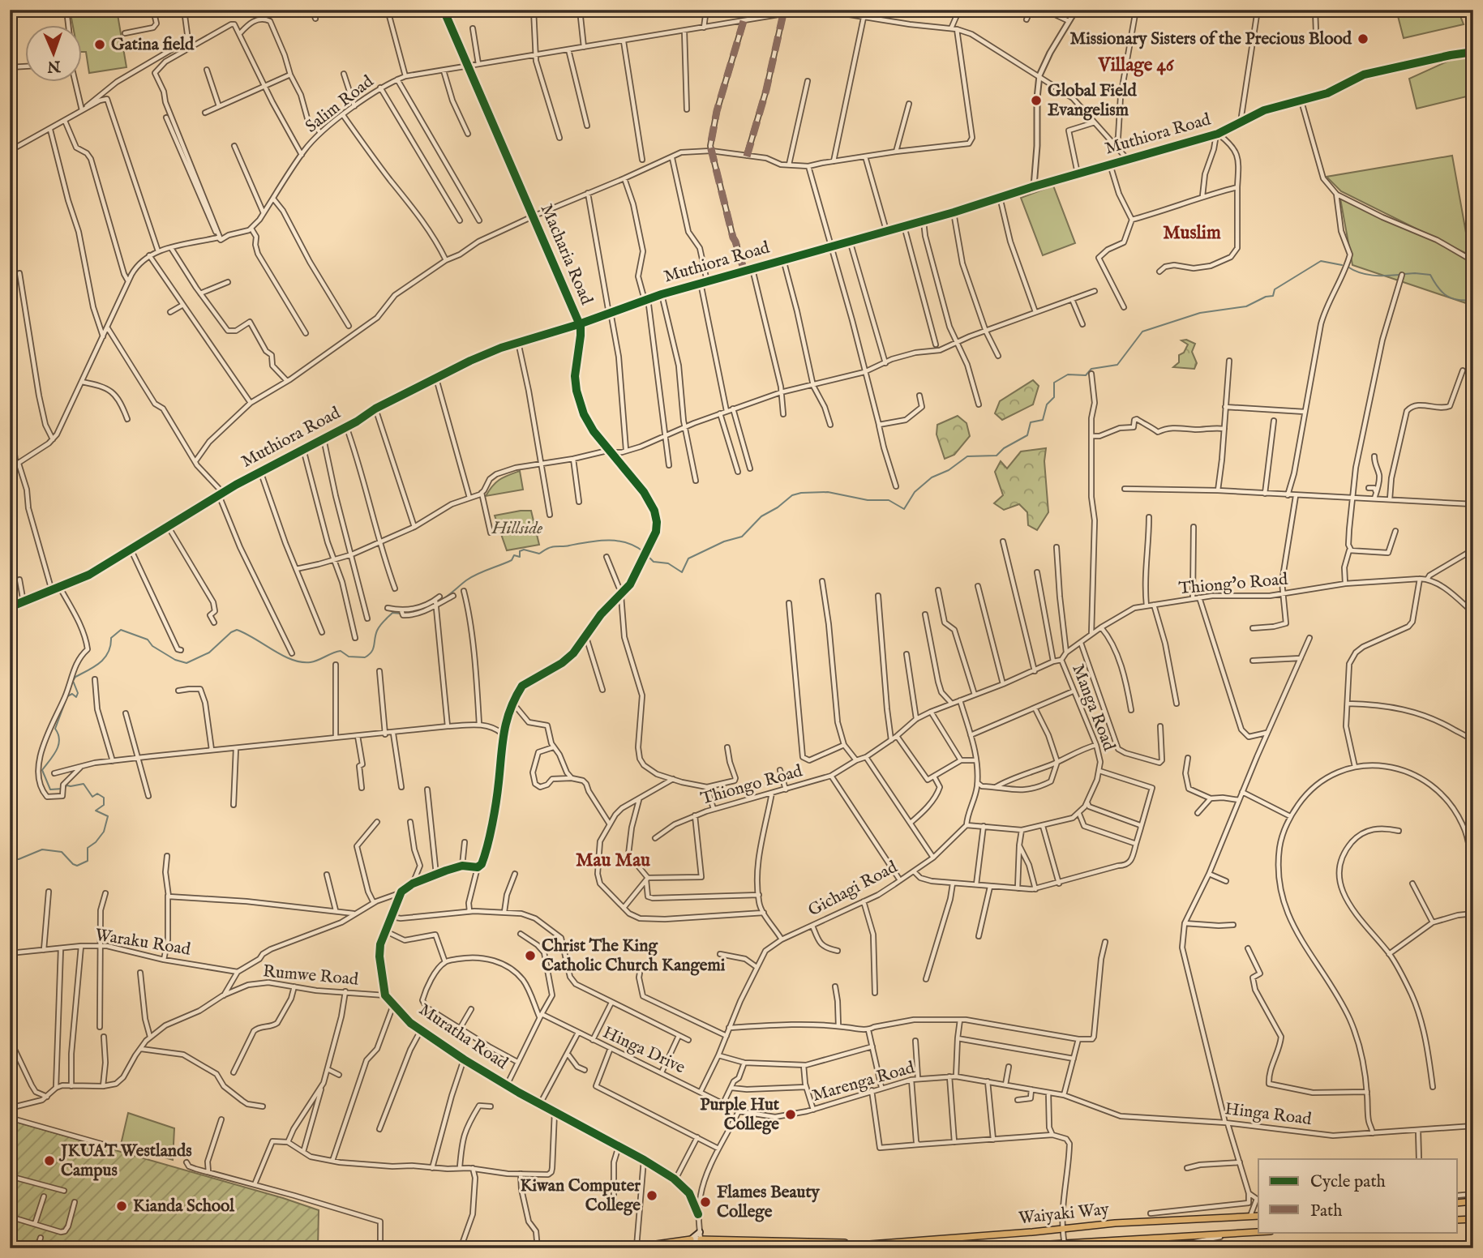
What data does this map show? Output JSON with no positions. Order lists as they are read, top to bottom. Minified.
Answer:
{"streets":{"highway":["Waiyaki Way"],"street":["Salim Road","Muthiora Road","Macharia Road","Thiong'o Road","Manga Road","Thiongo Road","Gichagi Road","Waraku Road","Rumwe Road","Muratha Road","Hinga Drive","Marenga Road","Hinga Road"]},"crossings":[["Salim Road","Muthiora Road"],["Salim Road","Macharia Road"],["Muthiora Road","Macharia Road"],["Thiong'o Road","Manga Road"],["Gichagi Road","Hinga Drive"],["Rumwe Road","Muratha Road"],["Hinga Drive","Marenga Road"],["Marenga Road","Hinga Road"]],"districts":["Village 46","Muslim","Mau Mau"],"parks":["Hillside"],"places":["Missionary Sisters of the Precious Blood","Gatina field","Global Field Evangelism","Christ The King Catholic Church Kangemi","Purple Hut College","JKUAT Westlands Campus","Kiwan Computer College","Flames Beauty College","Kianda School"],"legend":["Cycle path","Path"],"north":"bottom"}
